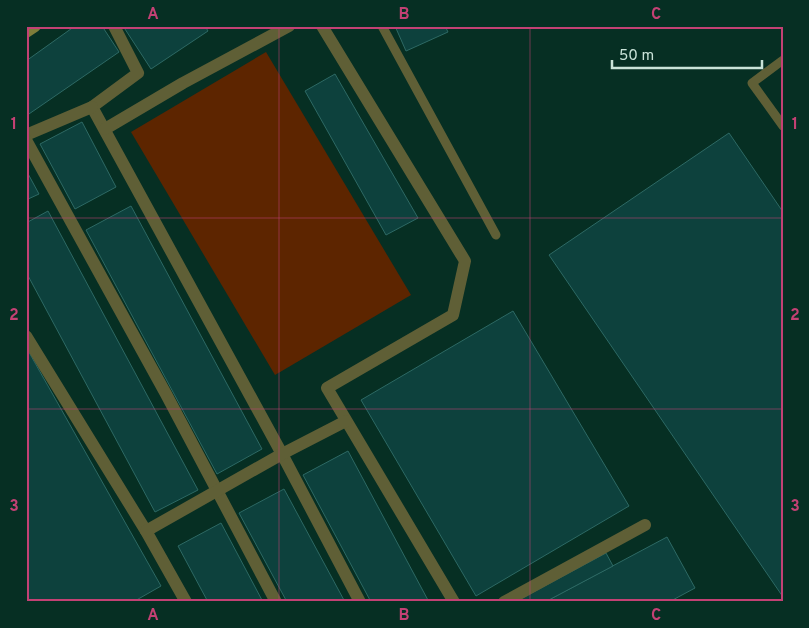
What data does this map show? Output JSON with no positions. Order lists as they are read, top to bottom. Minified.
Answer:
{"scale_bar":"50 m","grid":{"columns":["A","B","C"],"rows":["1","2","3"]}}
